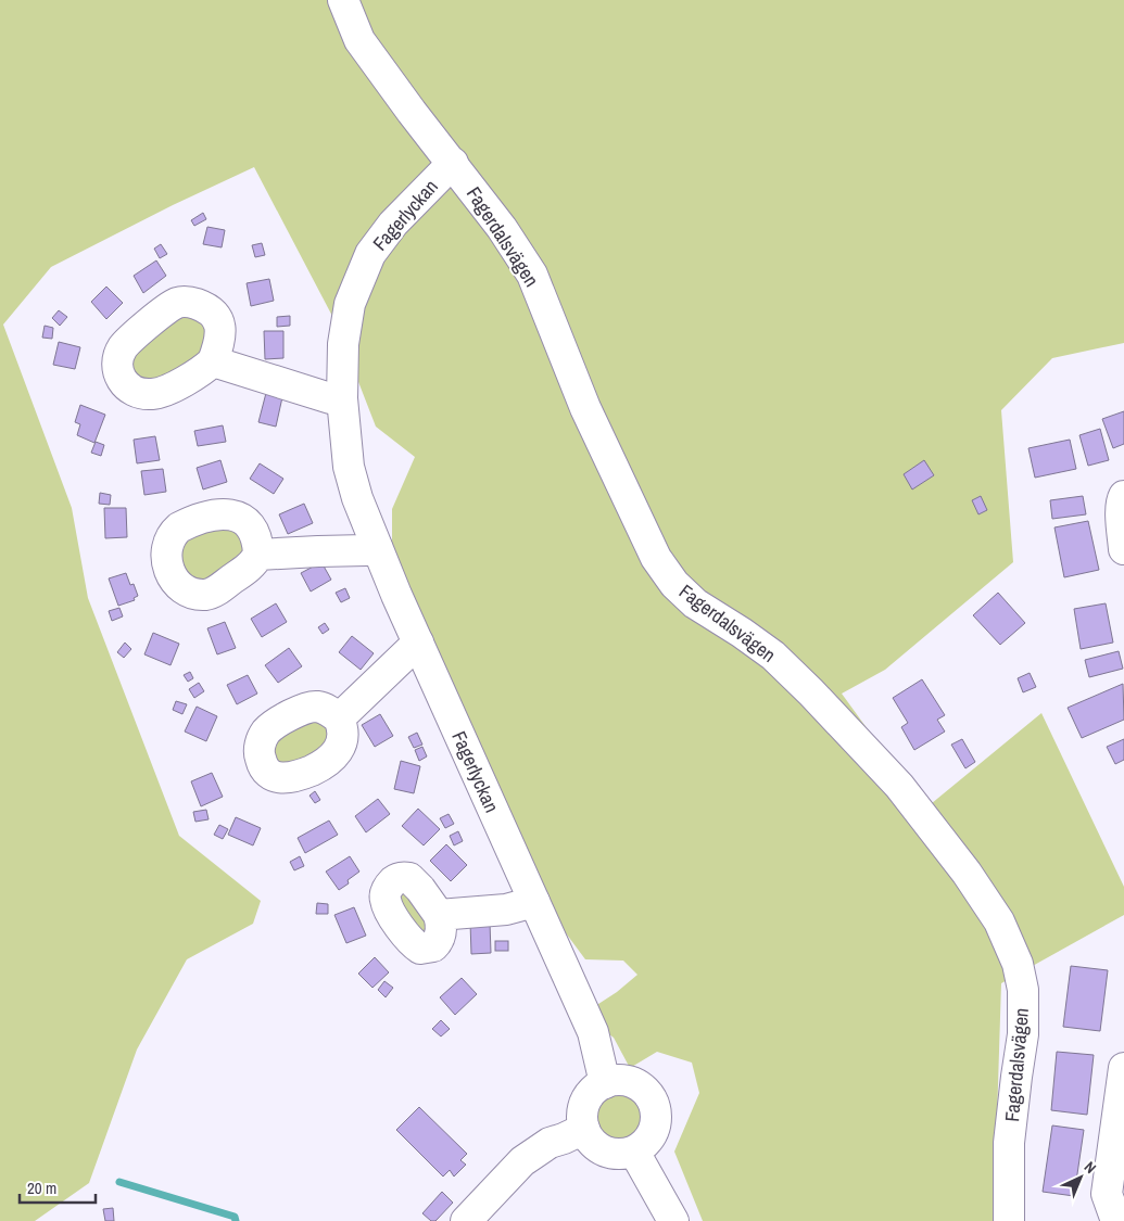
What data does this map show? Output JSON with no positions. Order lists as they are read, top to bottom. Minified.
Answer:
{"streets":{"street":["Fagerlyckan","Fagerdalsvägen"]},"crossings":[["Fagerlyckan","Fagerdalsvägen"]],"scale_bar":"20 m","north":"top right"}
